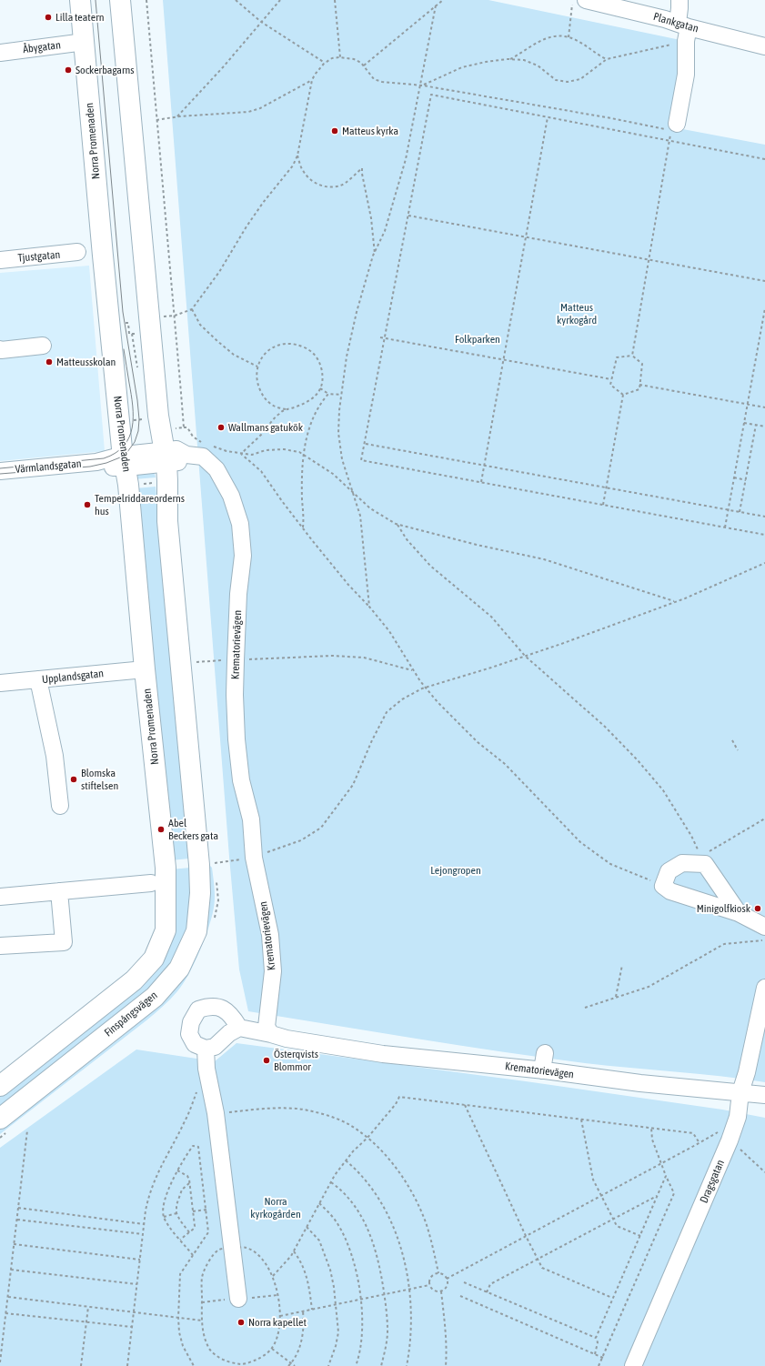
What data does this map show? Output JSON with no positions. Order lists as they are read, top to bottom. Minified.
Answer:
{"streets":{"main road":["Norra Promenaden","Finspångsvägen"],"street":["Plankgatan","Åbygatan","Tjustgatan","Värmlandsgatan","Krematorievägen","Upplandsgatan","Dragsgatan"]},"crossings":[["Åbygatan","Norra Promenaden"],["Norra Promenaden","Värmlandsgatan"],["Norra Promenaden","Upplandsgatan"],["Värmlandsgatan","Krematorievägen"],["Krematorievägen","Dragsgatan"]],"parks":["Matteus kyrkogård","Folkparken","Lejongropen","Norra kyrkogården"],"places":["Lilla teatern","Sockerbagarns","Matteus kyrka","Matteusskolan","Wallmans gatukök","Tempelriddareorderns hus","Blomska stiftelsen","Abel Beckers gata","Minigolfkiosk","Österqvists Blommor","Norra kapellet"]}
